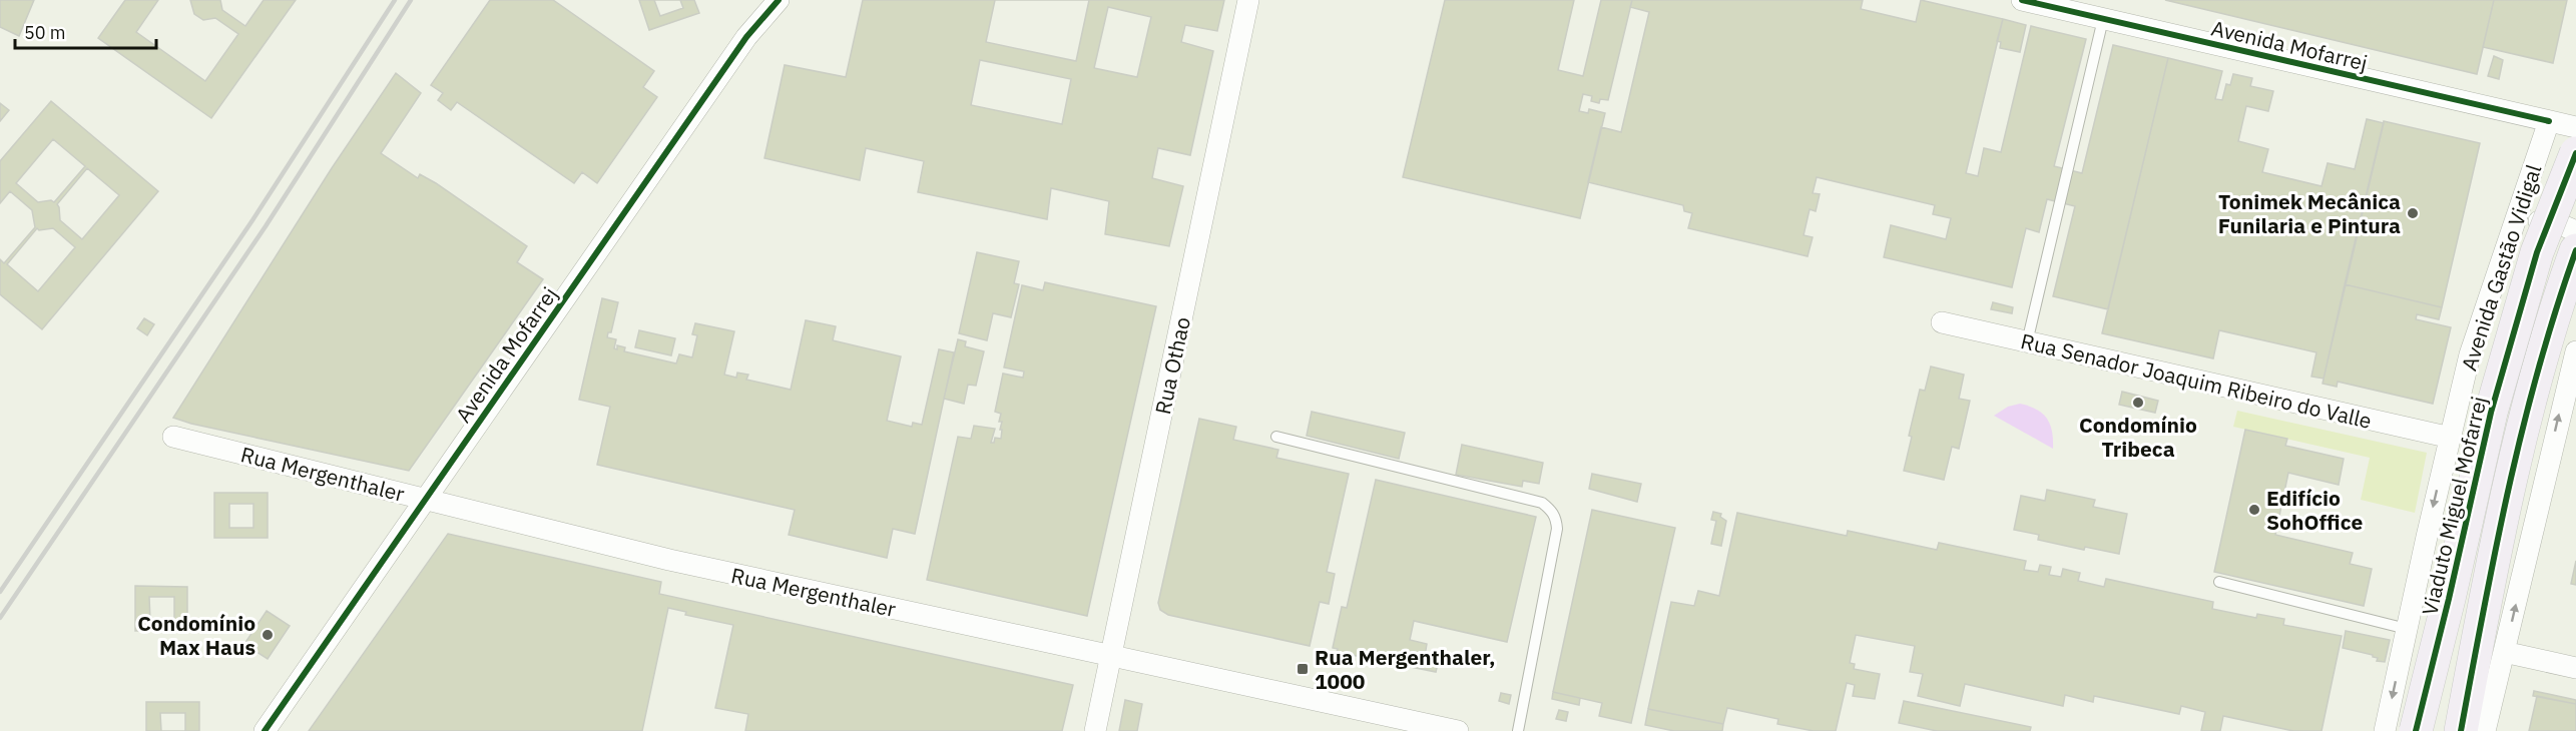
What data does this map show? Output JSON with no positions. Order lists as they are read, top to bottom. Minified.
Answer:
{"streets":{"highway":["Viaduto Miguel Mofarrej"],"street":["Avenida Mofarrej","Avenida Gastão Vidigal","Rua Othao","Rua Senador Joaquim Ribeiro do Valle","Rua Mergenthaler"]},"crossings":[["Avenida Mofarrej","Avenida Gastão Vidigal"],["Avenida Mofarrej","Rua Mergenthaler"],["Avenida Gastão Vidigal","Rua Senador Joaquim Ribeiro do Valle"],["Rua Othao","Rua Mergenthaler"]],"places":{"other":["Tonimek Mecânica Funilaria e Pintura","Condomínio Tribeca","Edifício SohOffice","Condomínio Max Haus"],"transit":["Rua Mergenthaler, 1000"]},"scale_bar":"50 m"}
